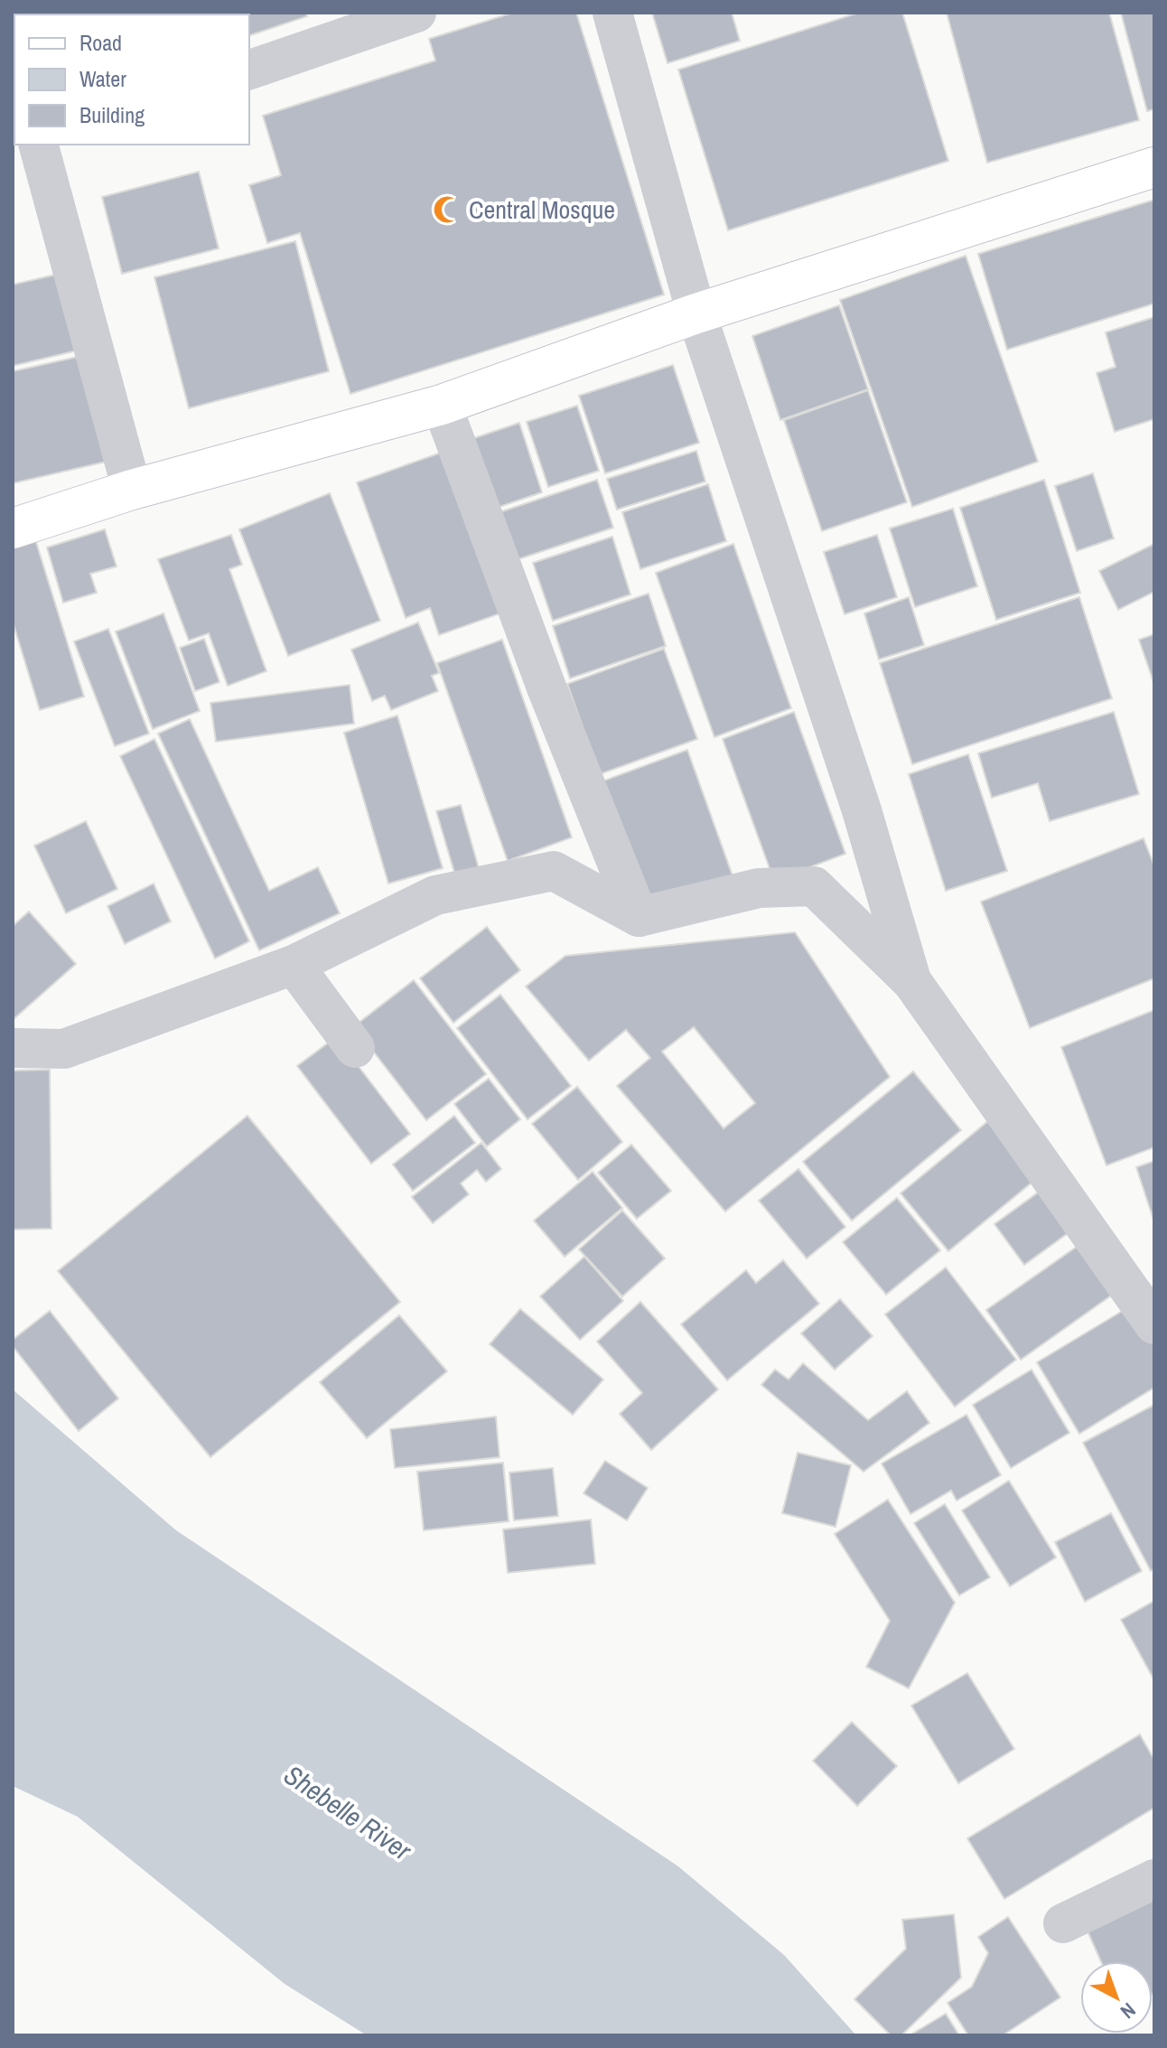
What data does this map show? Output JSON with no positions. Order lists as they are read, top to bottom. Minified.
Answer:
{"water":["Shebelle River"],"places":{"mosque":["Central Mosque"]},"legend":["Road","Water","Building"],"north":"bottom right"}
